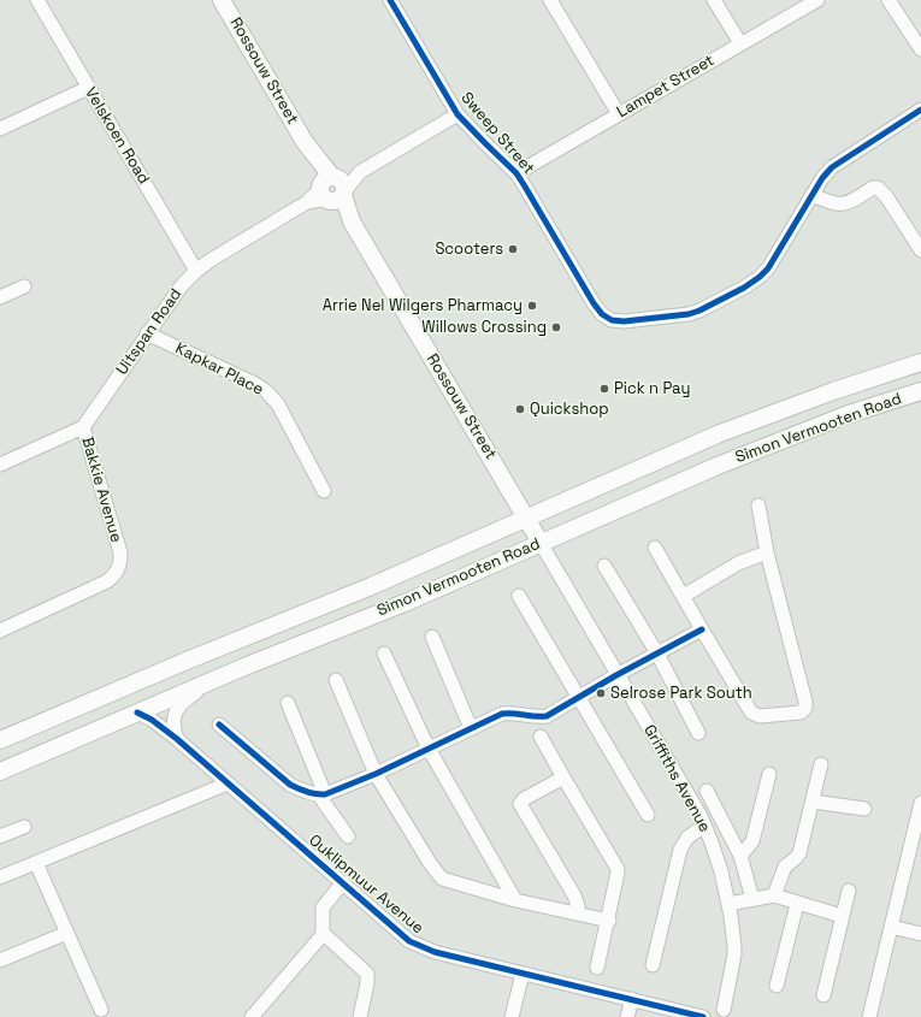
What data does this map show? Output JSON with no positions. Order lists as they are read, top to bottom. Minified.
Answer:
{"streets":{"main road":["Rossouw Street","Simon Vermooten Road"],"street":["Lampet Street","Sweep Street","Velskoen Road","Uitspan Road","Kapkar Place","Bakkie Avenue","Griffiths Avenue","Ouklipmuur Avenue"]},"crossings":[["Rossouw Street","Uitspan Road"],["Rossouw Street","Simon Vermooten Road"],["Rossouw Street","Griffiths Avenue"],["Lampet Street","Sweep Street"],["Sweep Street","Uitspan Road"],["Velskoen Road","Uitspan Road"],["Uitspan Road","Kapkar Place"],["Uitspan Road","Bakkie Avenue"],["Simon Vermooten Road","Griffiths Avenue"],["Simon Vermooten Road","Ouklipmuur Avenue"]],"places":["Scooters","Arrie Nel Wilgers Pharmacy","Willows Crossing","Pick n Pay","Quickshop","Selrose Park South"]}
